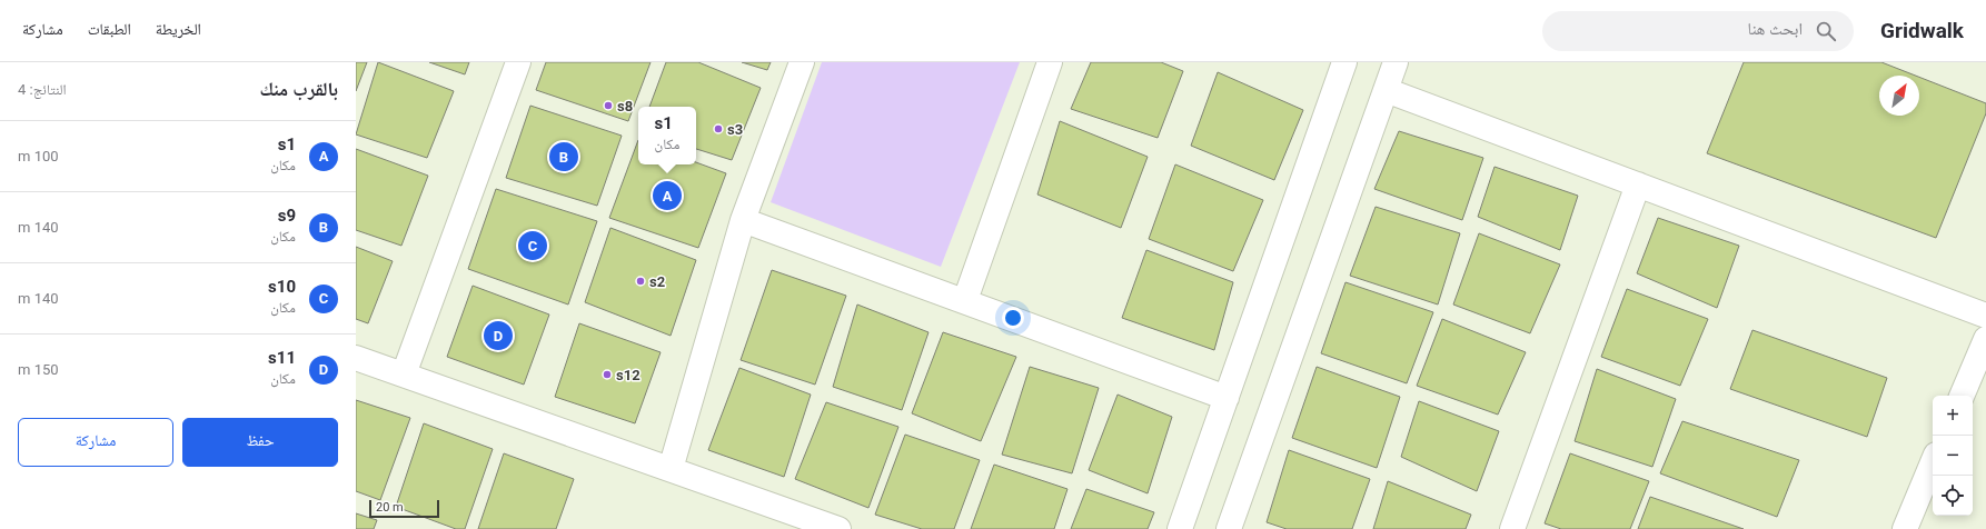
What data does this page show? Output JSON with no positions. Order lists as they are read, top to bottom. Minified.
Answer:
{"places":["s8","s3","s2","s12"],"scale_bar":"20 m","north":"top right","page":{"header":"Gridwalk","search":"ابحث هنا","nav":["الخريطة","الطبقات","مشاركة"],"heading":["بالقرب منك","النتائج: 4"],"popup":["s1","مكان"],"list":[{"mark":"A","name":"s1","note":"مكان","value":"100 m"},{"mark":"B","name":"s9","note":"مكان","value":"140 m"},{"mark":"C","name":"s10","note":"مكان","value":"140 m"},{"mark":"D","name":"s11","note":"مكان","value":"150 m"}],"pins":["B","A","C","D"],"map_buttons":["+","−"],"buttons":["حفظ","مشاركة"],"scale":"20 m"}}
